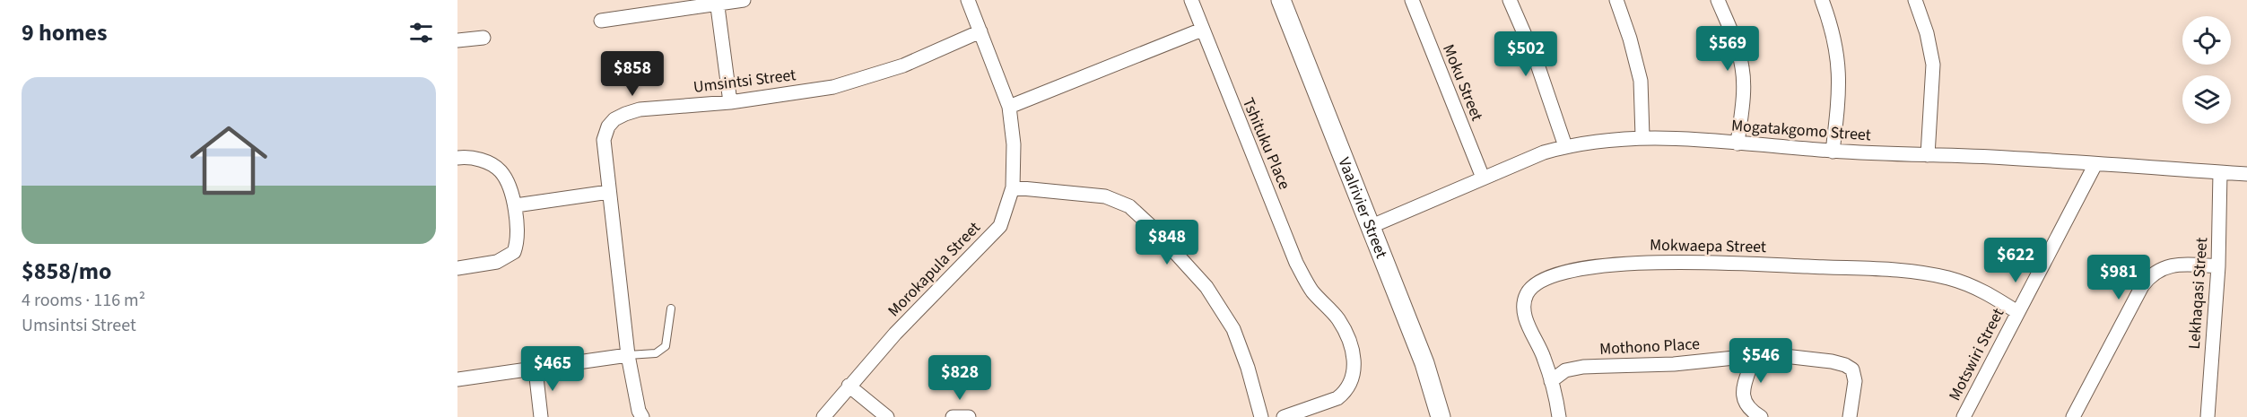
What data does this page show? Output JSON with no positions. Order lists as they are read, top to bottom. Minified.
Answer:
{"streets":{"street":["Umsintsi Street","Moku Street","Mogatakgomo Street","Tshituku Place","Vaalrivier Street","Mokwaepa Street","Morokapula Street","Lekhaqasi Street","Mothono Place","Motswiri Street"]},"crossings":[["Umsintsi Street","Morokapula Street"],["Moku Street","Mogatakgomo Street"],["Mogatakgomo Street","Vaalrivier Street"],["Mogatakgomo Street","Lekhaqasi Street"],["Mogatakgomo Street","Motswiri Street"],["Mokwaepa Street","Mothono Place"],["Mokwaepa Street","Motswiri Street"]],"page":{"heading":"9 homes","price":["$569","$502","$858","$848","$622","$981","$546","$465","$828"],"list":[{"name":"$858/mo","note":"4 rooms · 116 m² · Umsintsi Street"}]}}
